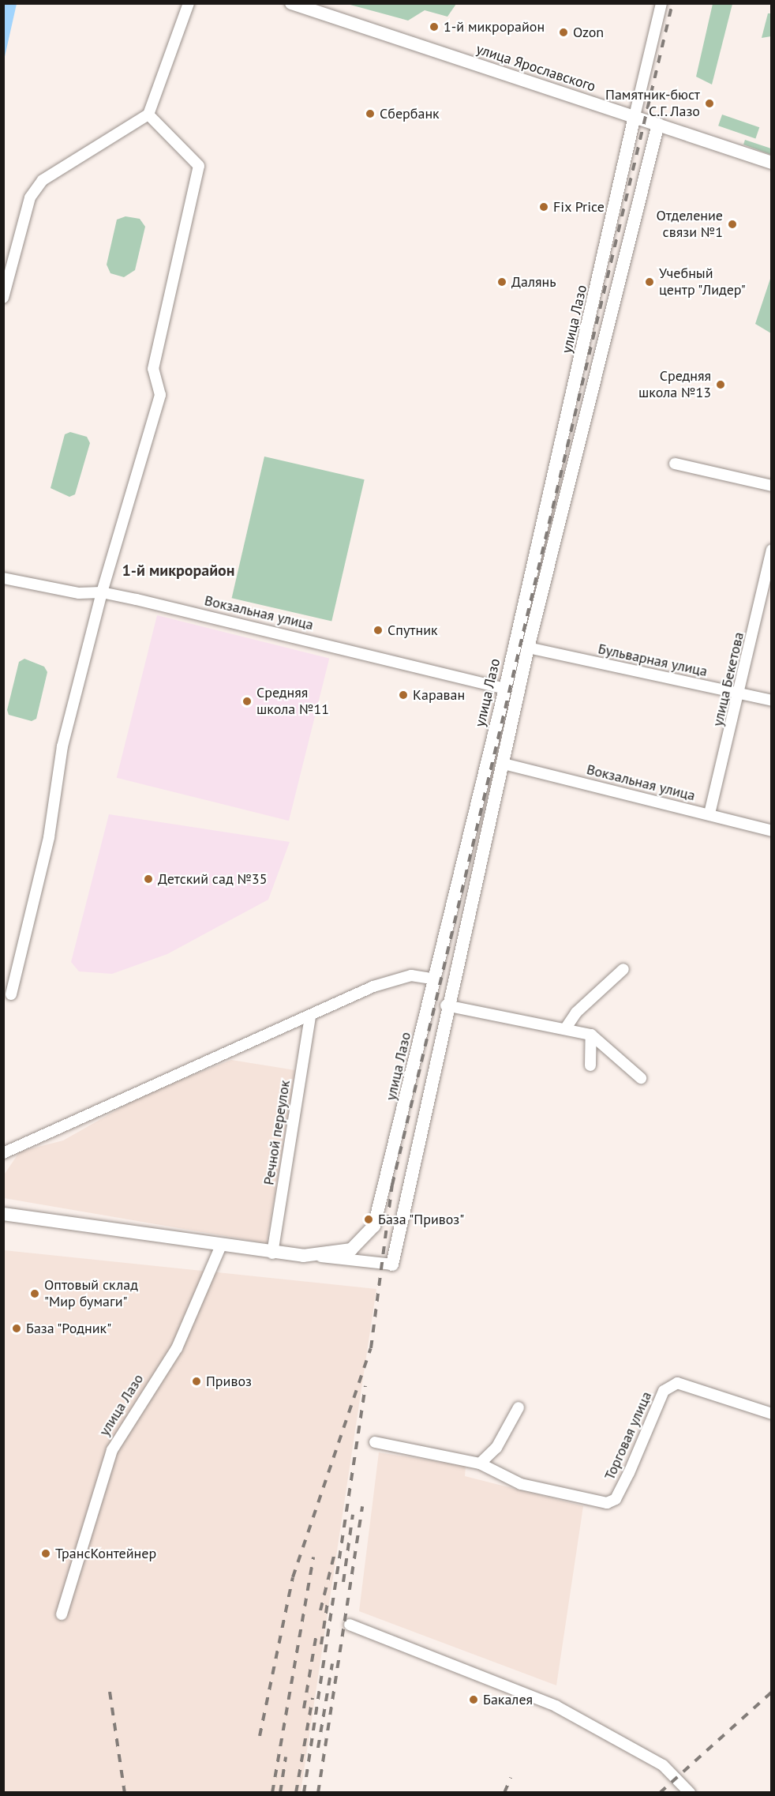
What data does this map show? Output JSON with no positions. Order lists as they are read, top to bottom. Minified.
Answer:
{"streets":{"main road":["улица Ярославского","улица Лазо"],"street":["Вокзальная улица","Бульварная улица","улица Бекетова","Речной переулок","Торговая улица"]},"crossings":[["улица Ярославского","улица Лазо"],["улица Лазо","Вокзальная улица"],["улица Лазо","Бульварная улица"],["улица Лазо","Речной переулок"],["Вокзальная улица","улица Бекетова"],["Бульварная улица","улица Бекетова"]],"districts":["1-й микрорайон"],"places":["1-й микрорайон","Ozon","Памятник-бюст С.Г. Лазо","Сбербанк","Fix Price","Отделение связи №1","Далянь","Учебный центр \"Лидер\"","Средняя школа №13","Спутник","Караван","Средняя школа №11","Детский сад №35","База \"Привоз\"","Оптовый склад \"Мир бумаги\"","База \"Родник\"","Привоз","ТрансКонтейнер","Бакалея"]}
